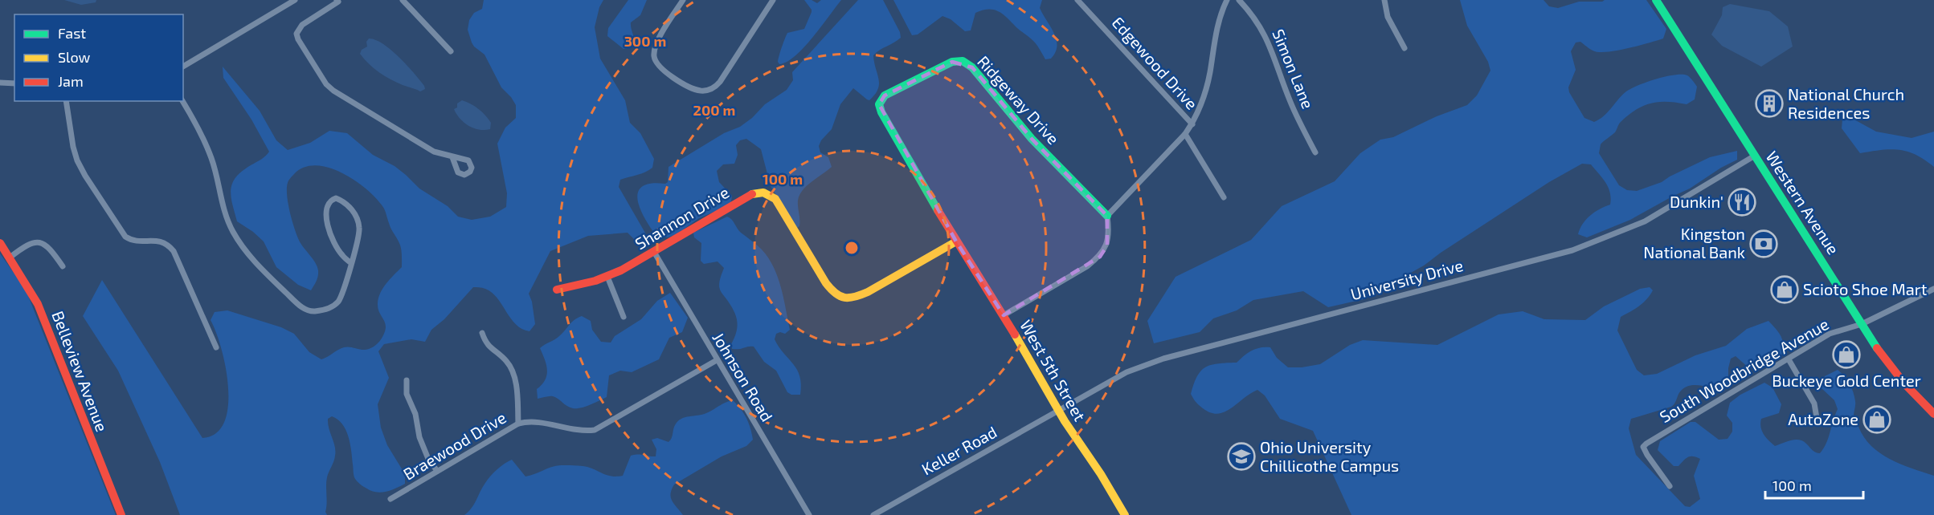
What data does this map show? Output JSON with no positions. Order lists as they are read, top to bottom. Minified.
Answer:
{"streets":{"street":["Edgewood Drive","Simon Lane","Ridgeway Drive","Western Avenue","Shannon Drive","University Drive","West 5th Street","South Woodbridge Avenue","Belleview Avenue","Johnson Road","Braewood Drive","Keller Road"]},"crossings":[["Ridgeway Drive","Shannon Drive"],["Ridgeway Drive","West 5th Street"],["Western Avenue","University Drive"],["Western Avenue","South Woodbridge Avenue"],["Shannon Drive","West 5th Street"],["Shannon Drive","Johnson Road"],["University Drive","West 5th Street"],["University Drive","Keller Road"],["West 5th Street","Keller Road"],["Johnson Road","Braewood Drive"]],"places":{"building":["National Church Residences"],"restaurant":["Dunkin'"],"bank":["Kingston National Bank"],"shop":["Scioto Shoe Mart","Buckeye Gold Center","AutoZone"],"school or university":["Ohio University Chillicothe Campus"]},"legend":["Fast","Slow","Jam"],"scale_bar":"100 m","rings":["300 m","200 m","100 m"]}
